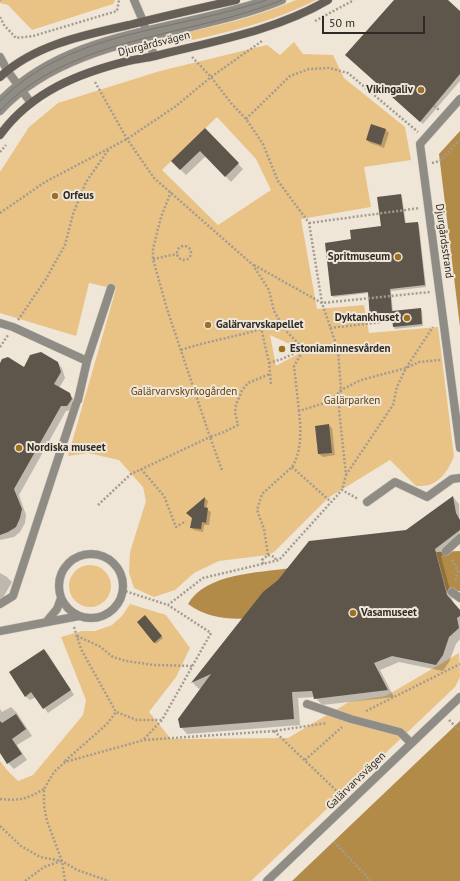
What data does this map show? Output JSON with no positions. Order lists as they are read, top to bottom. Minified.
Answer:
{"streets":{"street":["Djurgårdsvägen","Djurgårdsstrand","Galärvarvsvägen"]},"parks":["Galärvarvskyrkogården","Galärparken"],"places":["Vikingaliv","Orfeus","Spritmuseum","Dyktankhuset","Galärvarvskapellet","Estoniaminnesvården","Nordiska museet","Vasamuseet"],"scale_bar":"50 m"}
